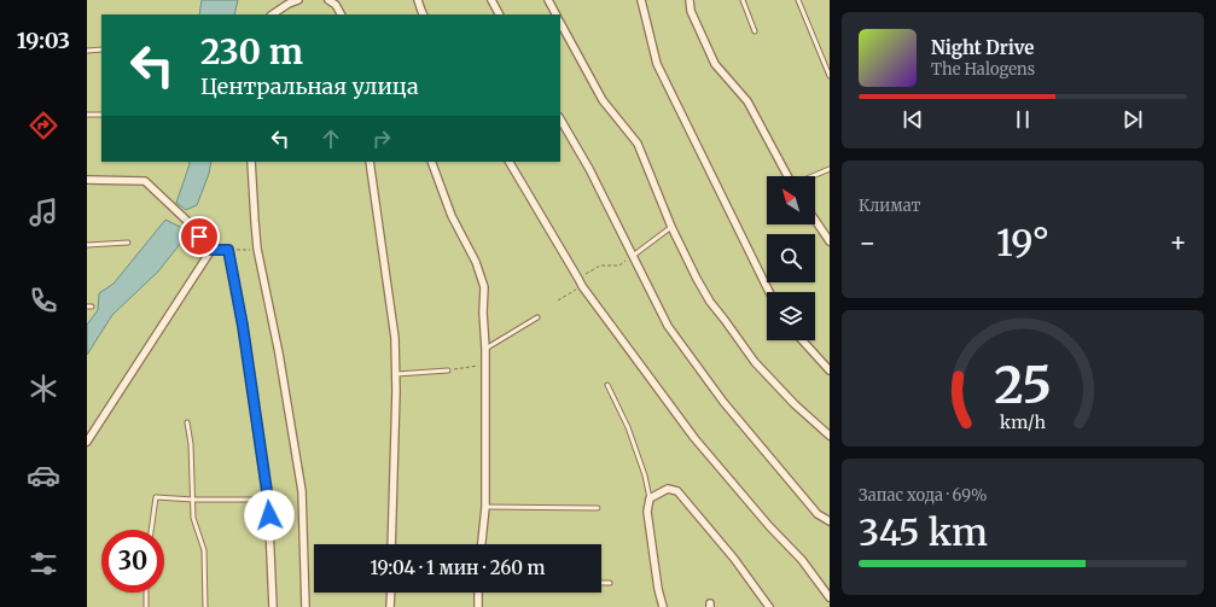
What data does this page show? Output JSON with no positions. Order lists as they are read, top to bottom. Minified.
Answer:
{"north":"top left","page":{"tabs":"19:03","turn":["230 m","Центральная улица"],"song":["Night Drive","The Halogens"],"tile":["Климат",["Запас хода · 69%","345 km"]],"heat":["−","19°","+"],"limit":"30","trip":"19:04 · 1 мин · 260 m","gauge":["25","km/h"]}}
